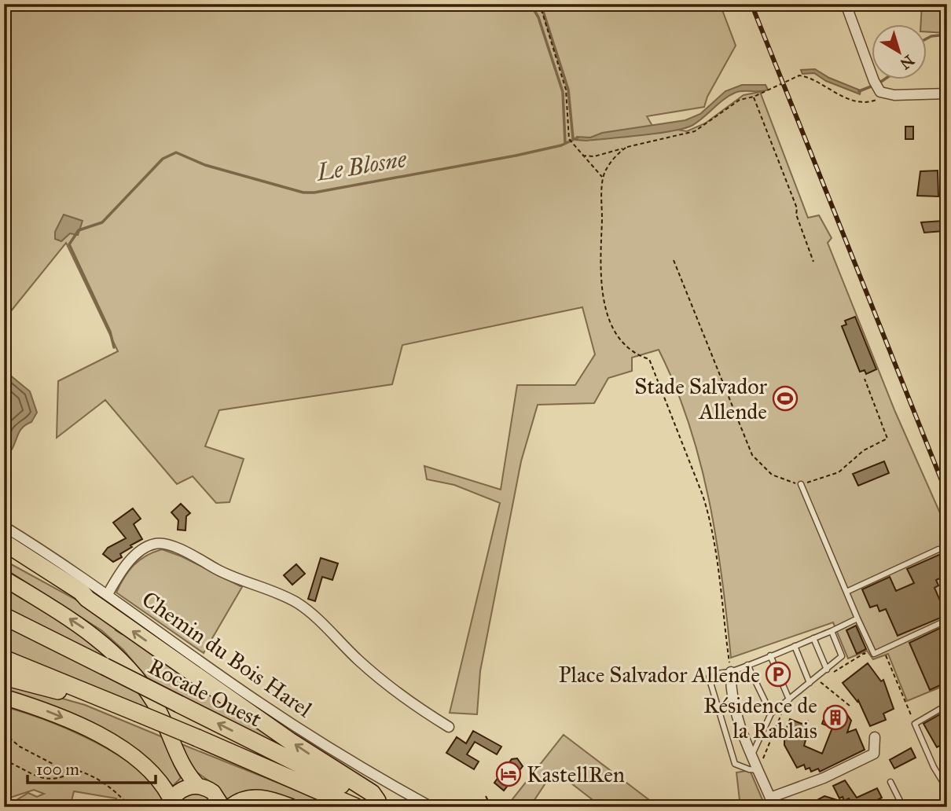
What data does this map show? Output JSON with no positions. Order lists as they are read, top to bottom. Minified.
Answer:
{"streets":{"highway":["Rocade Ouest"],"street":["Chemin du Bois Harel"]},"water":["Le Blosne"],"places":{"sports":["Stade Salvador Allende"],"parking":["Place Salvador Allende"],"building":["Résidence de la Rablais"],"hotel":["KastellRen"]},"scale_bar":"100 m","north":"bottom right"}
